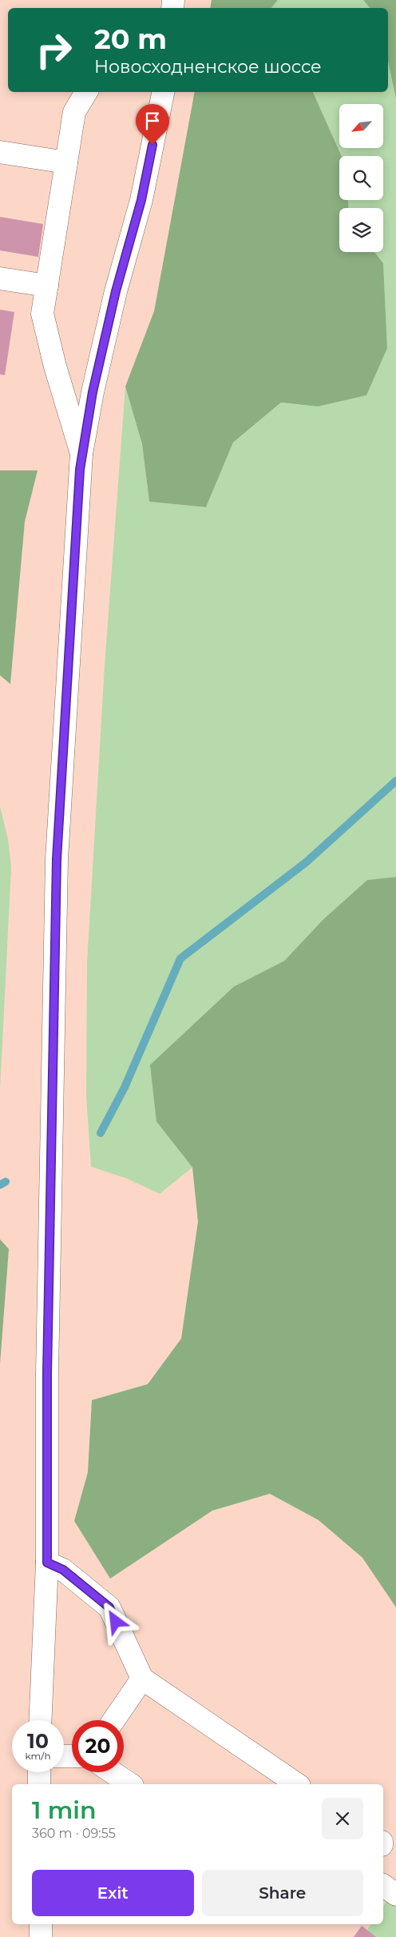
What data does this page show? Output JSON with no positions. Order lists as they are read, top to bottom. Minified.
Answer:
{"north":"bottom left","page":{"turn":["20 m","Новосходненское шоссе"],"speed":"10 km/h","limit":"20","heading":["1 min","360 m · 09:55"],"buttons":["Exit","Share"]}}
